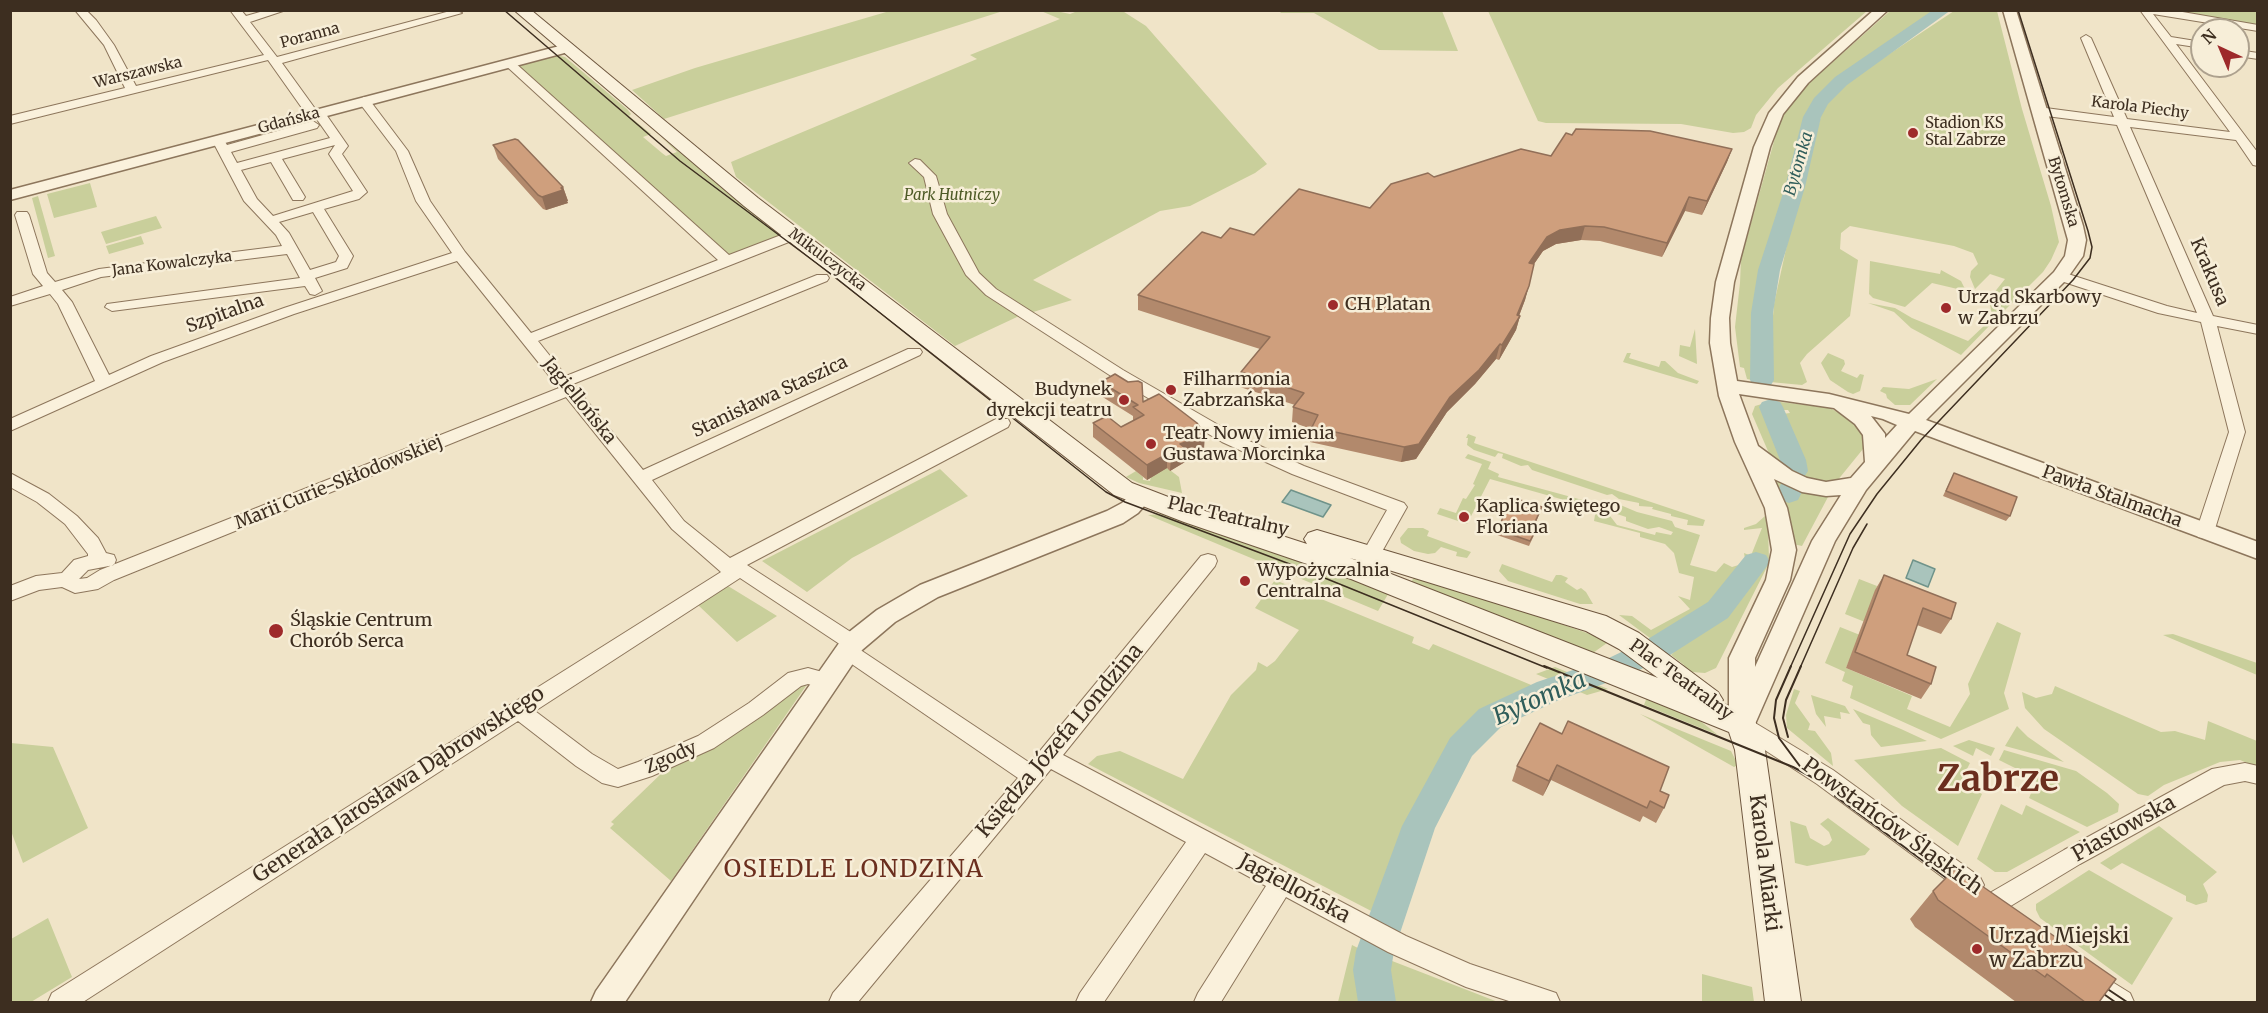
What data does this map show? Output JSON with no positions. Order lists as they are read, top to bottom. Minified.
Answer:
{"streets":{"main road":["Mikulczycka","Plac Teatralny","Karola Miarki"],"street":["Poranna","Warszawska","Karola Piechy","Gdańska","Bytomska","Jana Kowalczyka","Krakusa","Szpitalna","Stanisława Staszica","Jagiellońska","Marii Curie-Skłodowskiej","Pawła Stalmacha","Księdza Józefa Londzina","Zgody","Generała Jarosława Dąbrowskiego","Powstańców Śląskich","Piastowska"]},"crossings":[["Poranna","Warszawska"],["Karola Piechy","Bytomska"],["Karola Piechy","Krakusa"],["Gdańska","Mikulczycka"],["Gdańska","Jagiellońska"],["Bytomska","Pawła Stalmacha"],["Bytomska","Plac Teatralny"],["Bytomska","Powstańców Śląskich"],["Bytomska","Karola Miarki"],["Mikulczycka","Plac Teatralny"],["Krakusa","Pawła Stalmacha"],["Szpitalna","Jagiellońska"],["Stanisława Staszica","Jagiellońska"],["Jagiellońska","Marii Curie-Skłodowskiej"],["Jagiellońska","Księdza Józefa Londzina"],["Jagiellońska","Generała Jarosława Dąbrowskiego"],["Plac Teatralny","Powstańców Śląskich"],["Plac Teatralny","Karola Miarki"],["Zgody","Generała Jarosława Dąbrowskiego"],["Powstańców Śląskich","Piastowska"],["Powstańców Śląskich","Karola Miarki"]],"districts":["Zabrze","OSIEDLE LONDZINA"],"water":["Bytomka"],"parks":["Park Hutniczy"],"places":["Stadion KS Stal Zabrze","CH Platan","Urząd Skarbowy w Zabrzu","Filharmonia Zabrzańska","Budynek dyrekcji teatru","Teatr Nowy imienia Gustawa Morcinka","Kaplica świętego Floriana","Wypożyczalnia Centralna","Śląskie Centrum Chorób Serca","Urząd Miejski w Zabrzu"],"north":"top left"}
